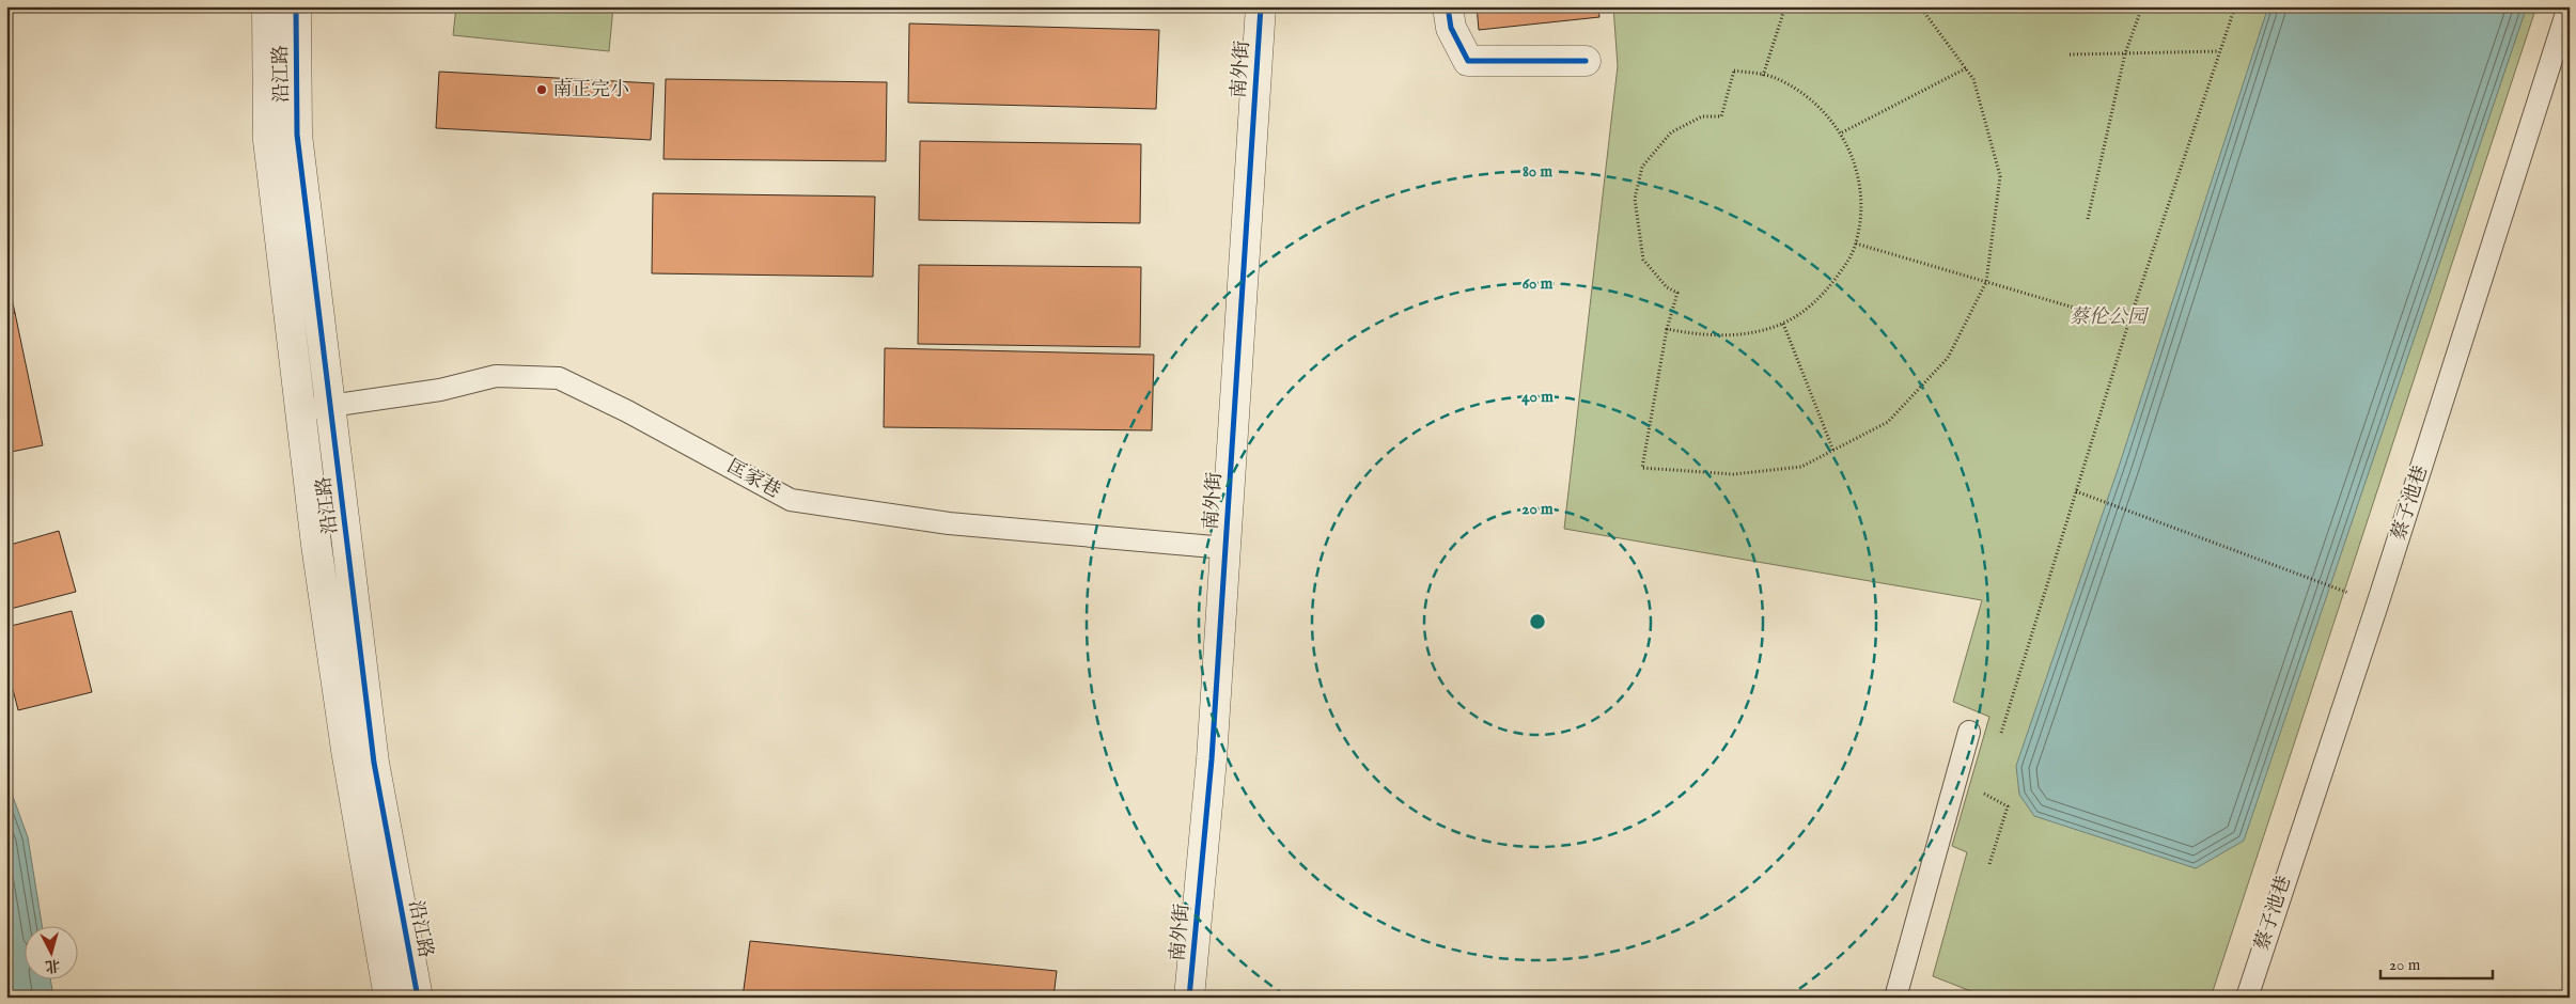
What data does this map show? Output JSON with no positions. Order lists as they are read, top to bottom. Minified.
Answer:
{"streets":{"street":["南外街","沿江路"],"lane":["匡家巷","蔡子池巷"]},"crossings":[["南外街","匡家巷"],["沿江路","匡家巷"]],"parks":["蔡伦公园"],"places":["南正完小"],"scale_bar":"20 m","north":"bottom","rings":["80 m","60 m","40 m","20 m"]}
